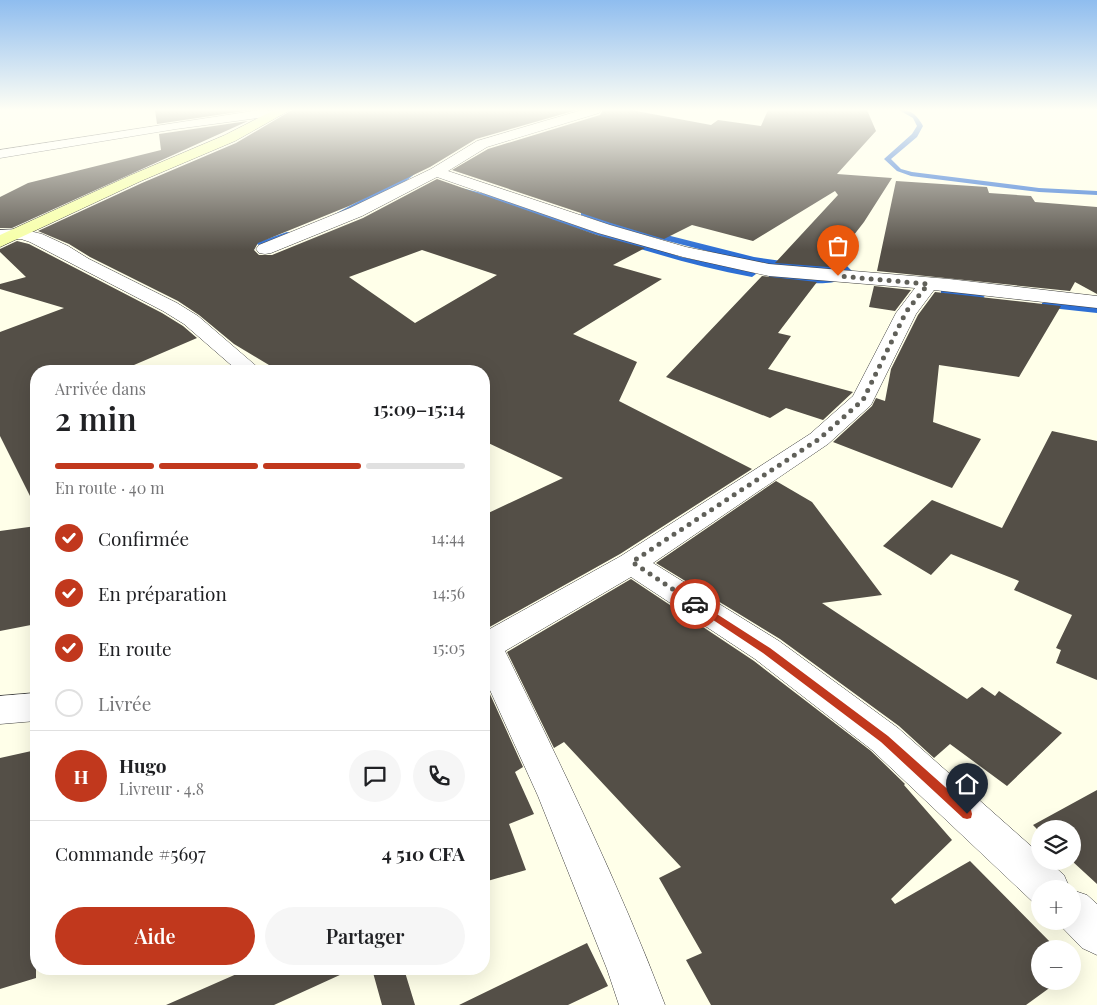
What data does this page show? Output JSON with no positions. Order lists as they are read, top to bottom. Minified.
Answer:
{"page":{"heading":["2 min","Arrivée dans","15:09–15:14"],"panel":["Hugo","Livreur · 4.8","Commande #5697","4 510 CFA"],"bar":"En route · 40 m","list":[["Confirmée","14:44"],["En préparation","14:56"],["En route","15:05"],"Livrée"],"round":"H","map_buttons":["+","−"],"buttons":["Aide","Partager"]}}
